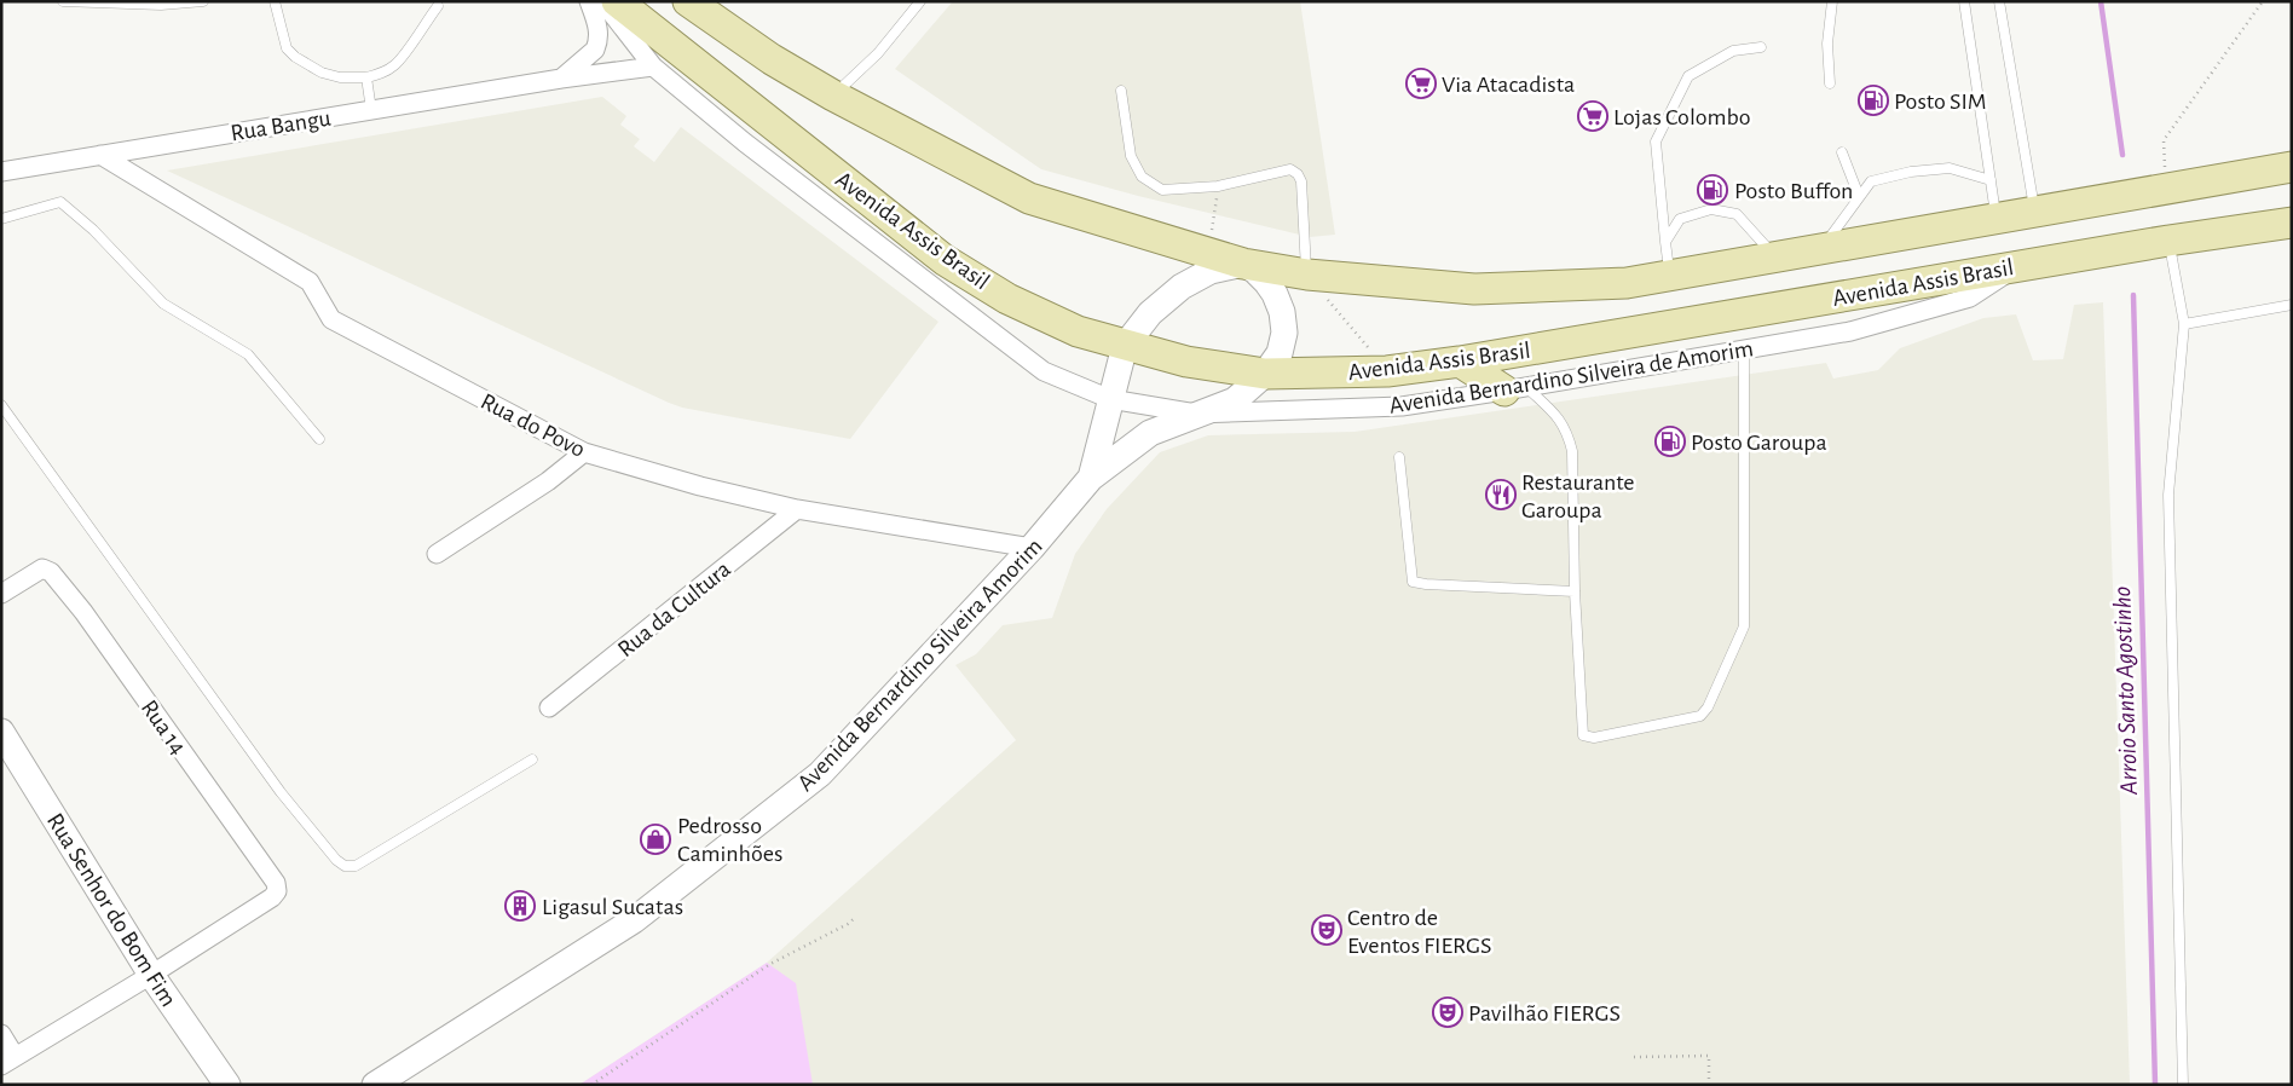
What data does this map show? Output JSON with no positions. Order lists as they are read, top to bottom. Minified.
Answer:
{"streets":{"main road":["Avenida Assis Brasil","Avenida Bernardino Silveira Amorim","Rua Senhor do Bom Fim"],"street":["Rua Bangu","Avenida Bernardino Silveira de Amorim","Rua do Povo","Rua da Cultura","Rua 14"]},"crossings":[["Rua Bangu","Avenida Bernardino Silveira de Amorim"],["Rua Bangu","Rua do Povo"],["Avenida Assis Brasil","Avenida Bernardino Silveira de Amorim"],["Avenida Assis Brasil","Avenida Bernardino Silveira Amorim"],["Avenida Bernardino Silveira de Amorim","Avenida Bernardino Silveira Amorim"],["Rua do Povo","Rua da Cultura"],["Rua do Povo","Avenida Bernardino Silveira Amorim"],["Rua 14","Rua Senhor do Bom Fim"]],"water":["Arroio Santo Agostinho"],"places":{"supermarket":["Via Atacadista","Lojas Colombo"],"fuel station":["Posto SIM","Posto Buffon","Posto Garoupa"],"restaurant":["Restaurante Garoupa"],"shop":["Pedrosso Caminhões"],"building":["Ligasul Sucatas"],"theatre":["Centro de Eventos FIERGS","Pavilhão FIERGS"]}}
